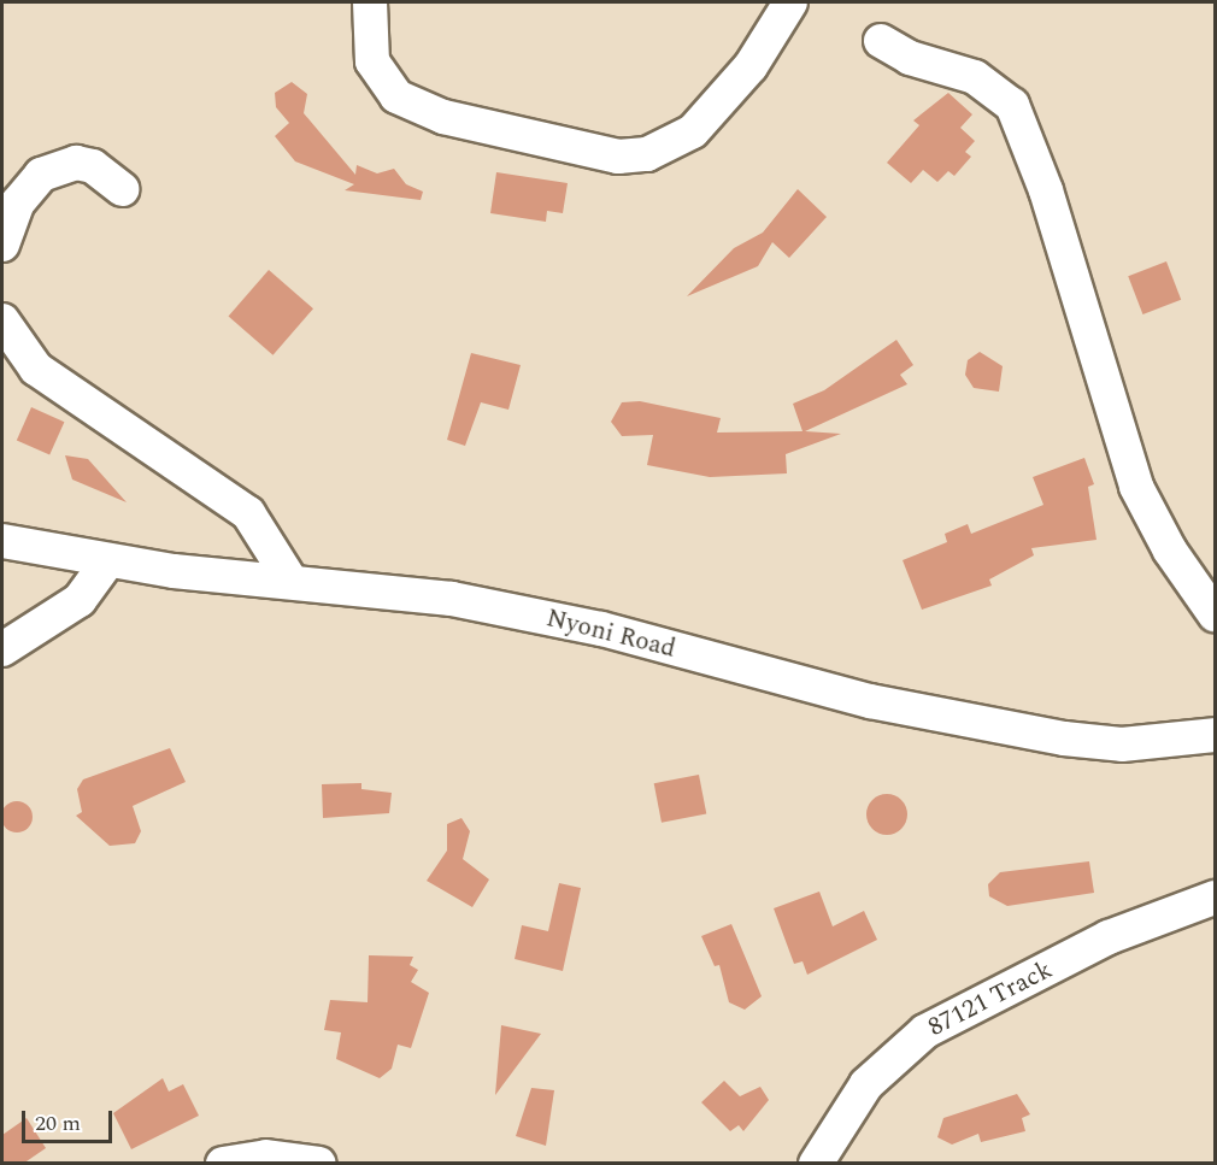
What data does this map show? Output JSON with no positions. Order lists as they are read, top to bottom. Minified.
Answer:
{"streets":{"street":["Nyoni Road","87121 Track"]},"scale_bar":"20 m"}
